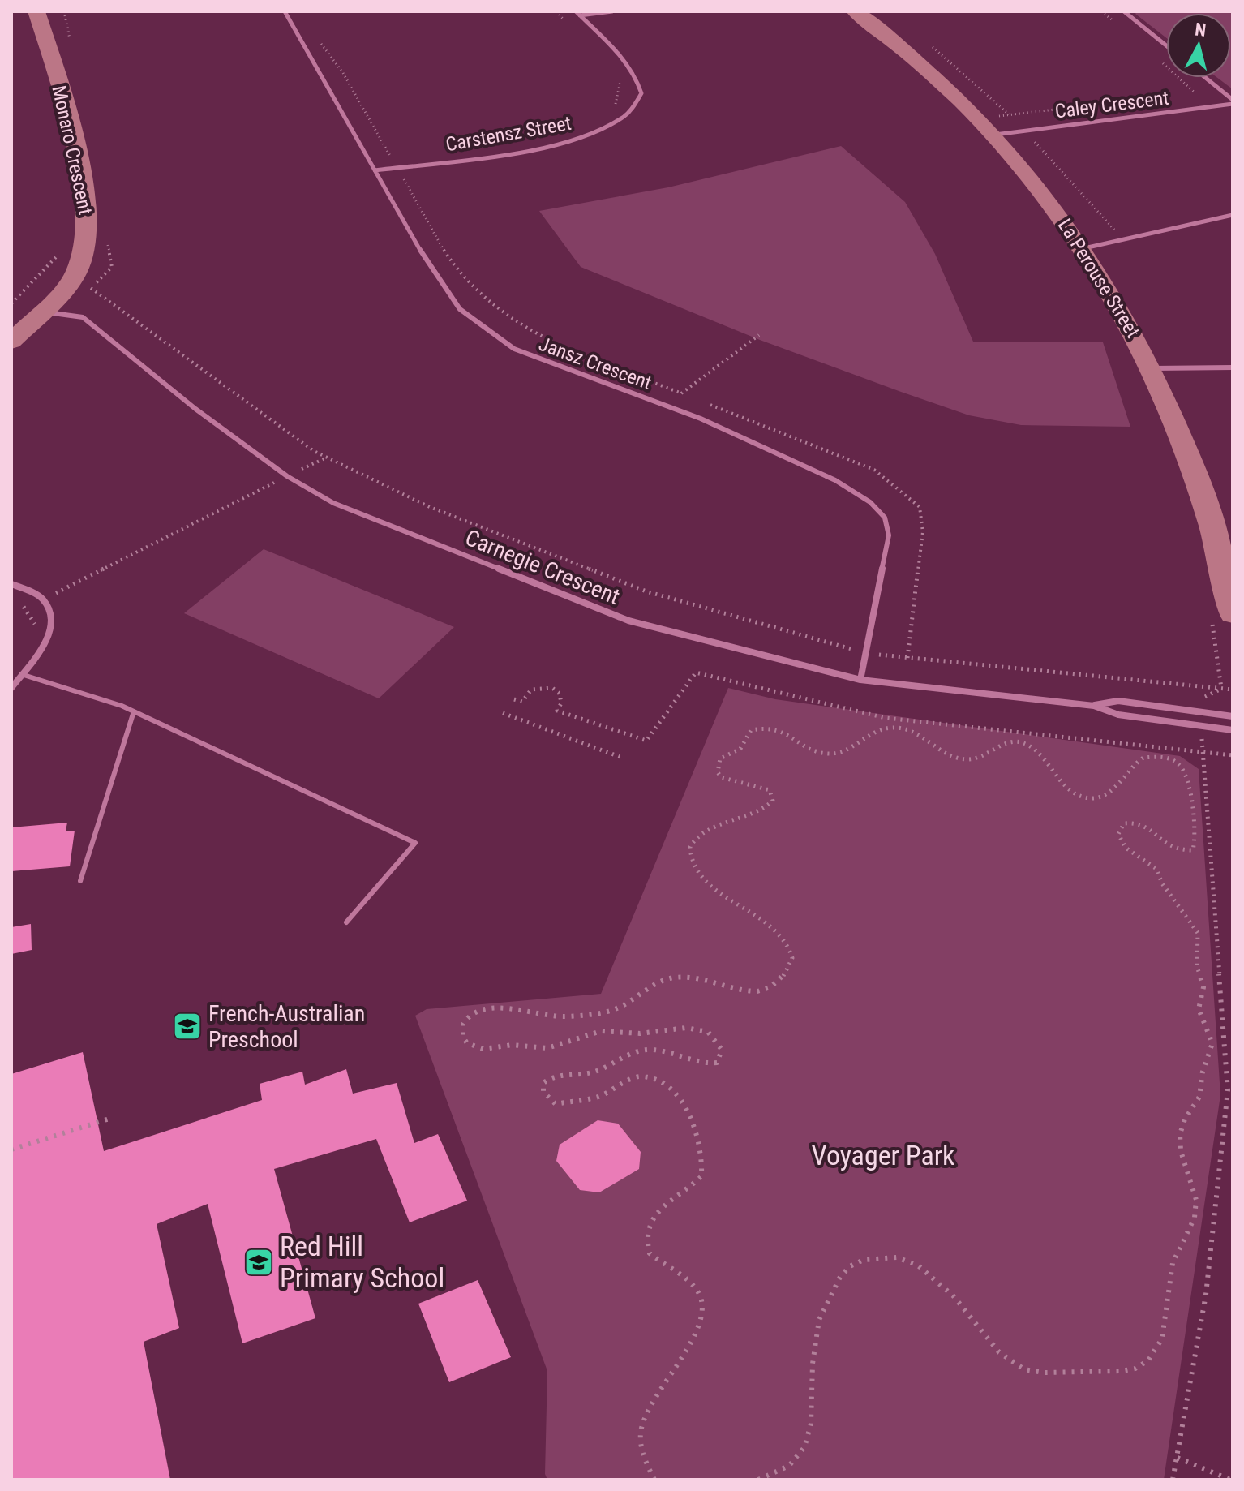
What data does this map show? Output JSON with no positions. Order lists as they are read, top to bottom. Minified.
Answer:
{"streets":{"street":["Caley Crescent","Carstensz Street","Monaro Crescent","La Perouse Street","Jansz Crescent","Carnegie Crescent"]},"crossings":[["Caley Crescent","La Perouse Street"],["Carstensz Street","Jansz Crescent"],["Monaro Crescent","Carnegie Crescent"],["Jansz Crescent","Carnegie Crescent"]],"parks":["Voyager Park"],"places":{"school or university":["French-Australian Preschool","Red Hill Primary School"]},"north":"top"}
